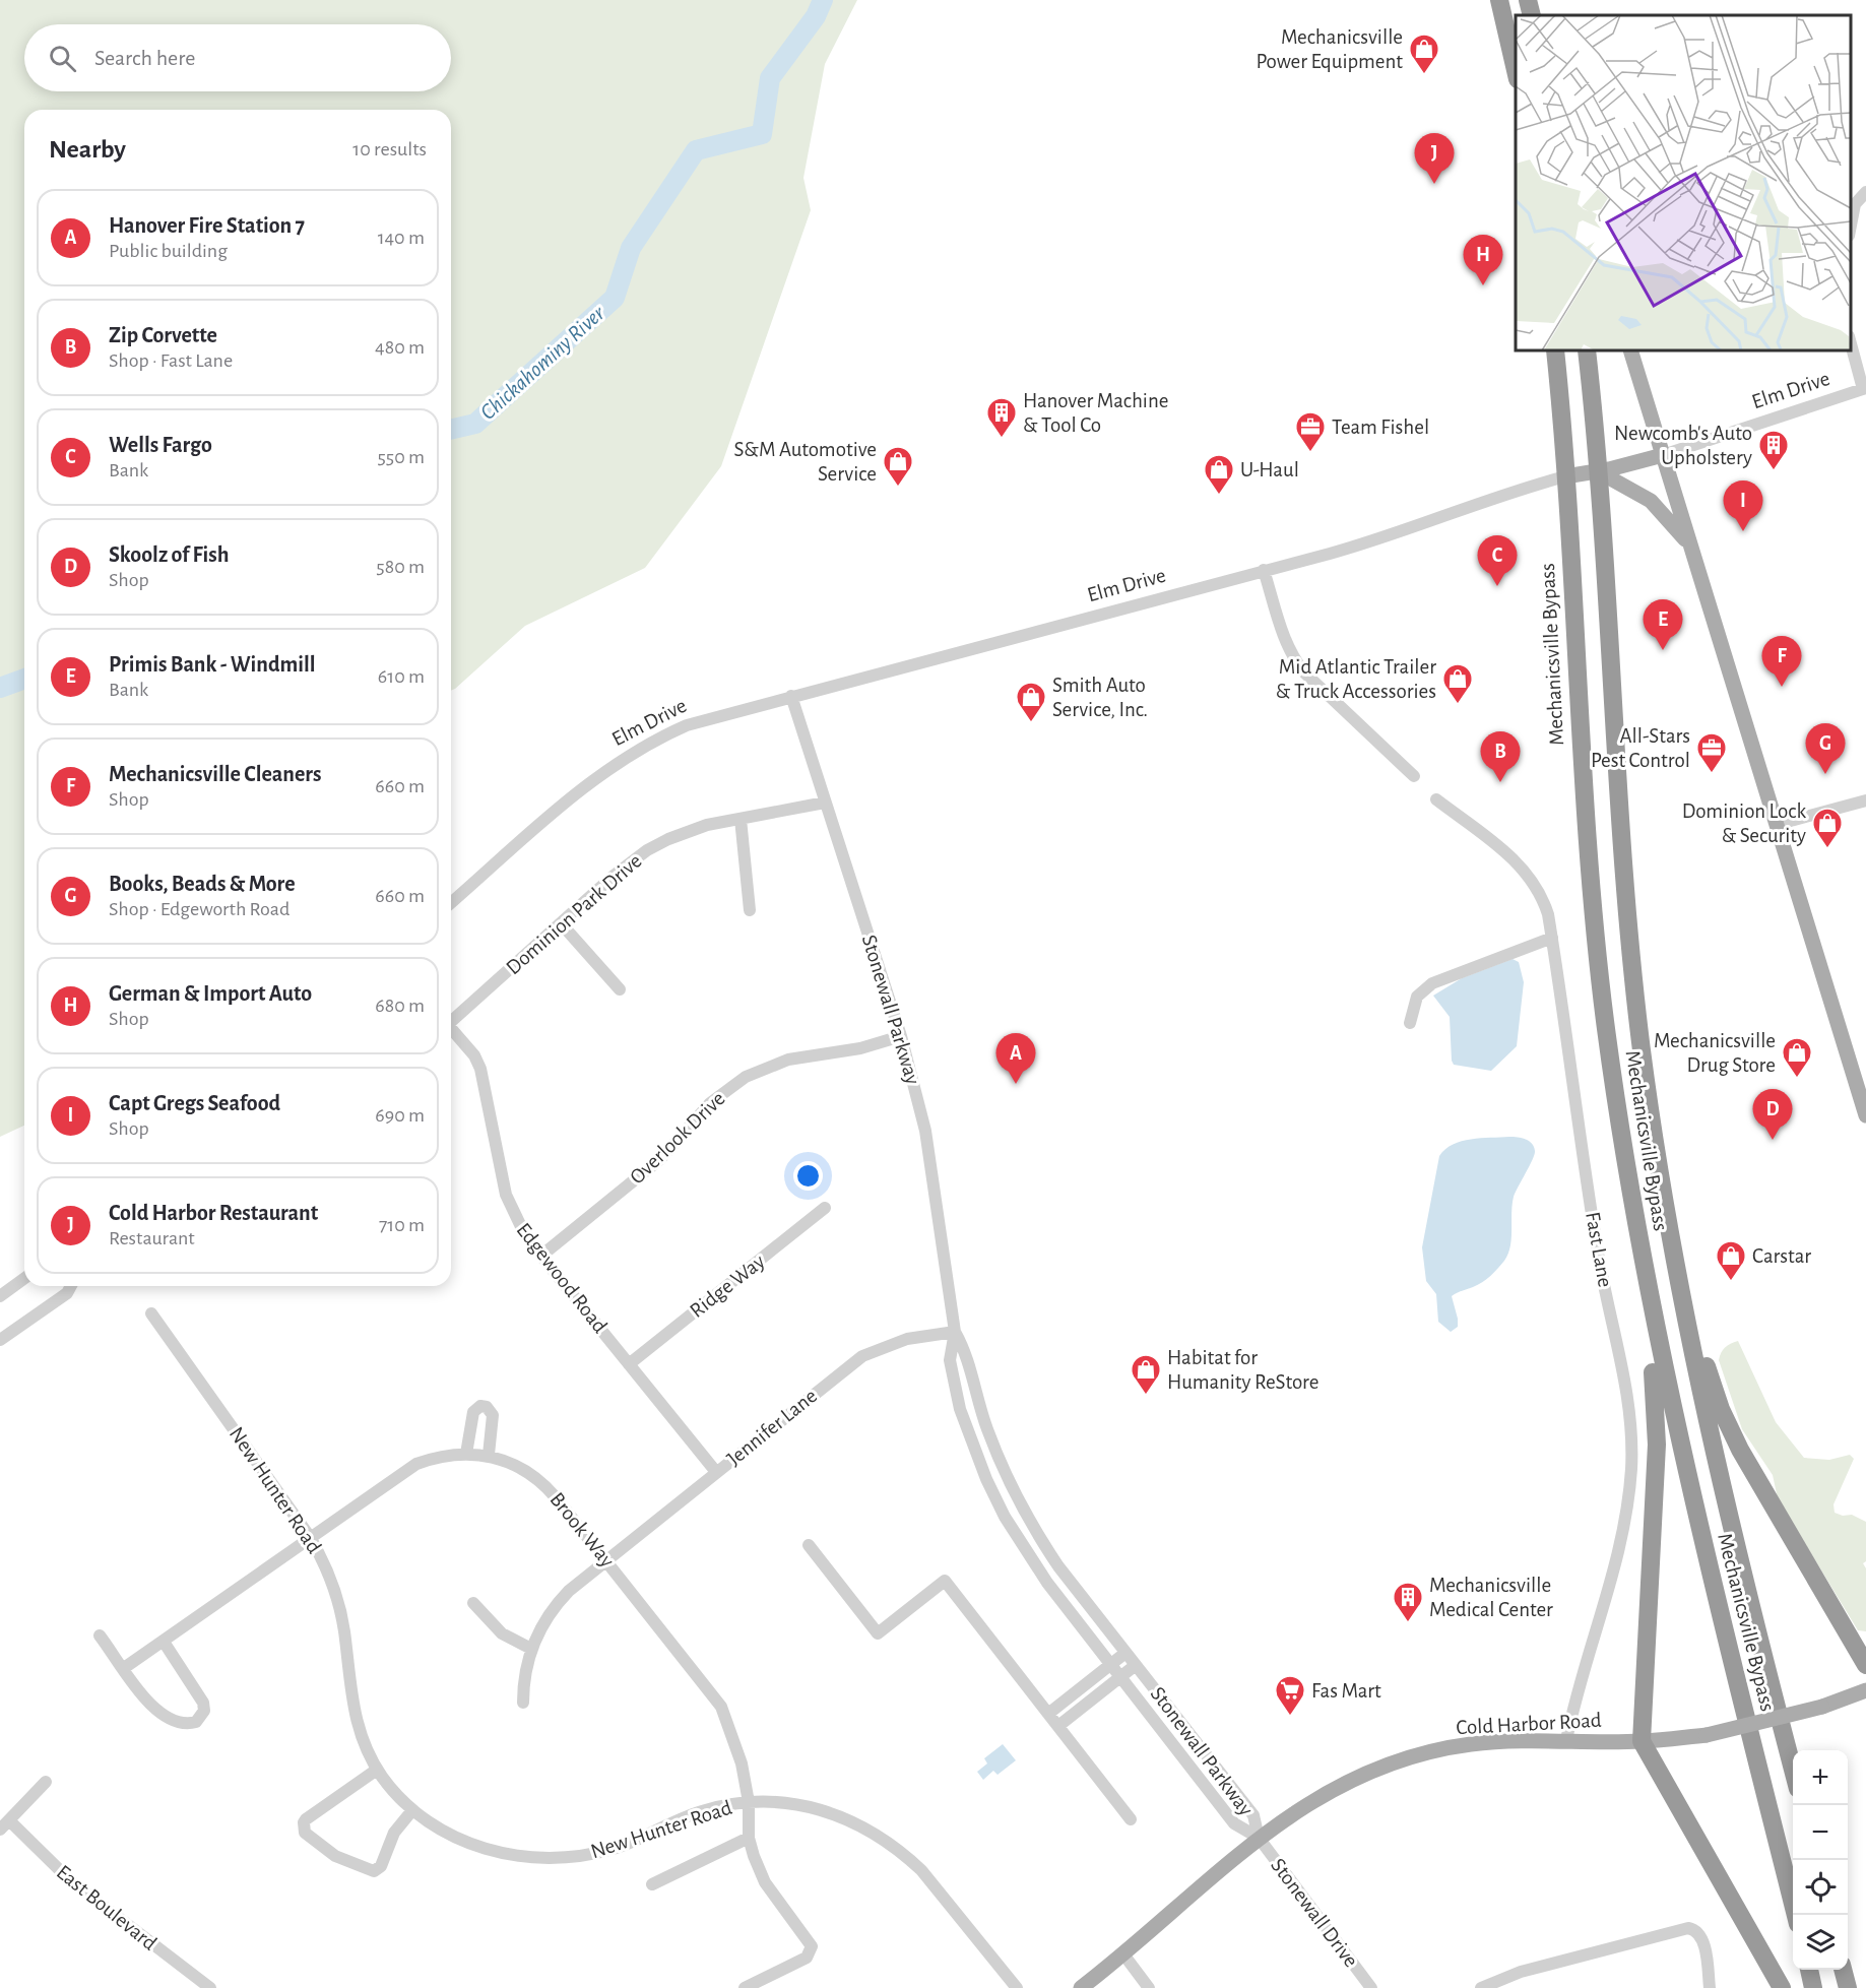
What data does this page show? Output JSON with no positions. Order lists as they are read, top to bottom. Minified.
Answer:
{"streets":{"highway":["Mechanicsville Bypass"],"main road":["Elm Drive","Cold Harbor Road"],"street":["Dominion Park Drive","Stonewall Parkway","Overlook Drive","Fast Lane","Edgewood Road","Ridge Way","Jennifer Lane","New Hunter Road","Brook Way","East Boulevard","Stonewall Drive"]},"crossings":[["Elm Drive","Mechanicsville Bypass"],["Elm Drive","Stonewall Parkway"],["Dominion Park Drive","Stonewall Parkway"],["Stonewall Parkway","Overlook Drive"],["Stonewall Parkway","Jennifer Lane"],["Stonewall Parkway","Cold Harbor Road"],["Stonewall Parkway","Stonewall Drive"],["Overlook Drive","Edgewood Road"],["Fast Lane","Cold Harbor Road"],["Edgewood Road","Ridge Way"],["Edgewood Road","Jennifer Lane"],["Jennifer Lane","Brook Way"],["New Hunter Road","Brook Way"],["Cold Harbor Road","Stonewall Drive"]],"water":["Chickahominy River"],"places":{"shop":["Mechanicsville Power Equipment","S&M Automotive Service","U-Haul","Mid Atlantic Trailer & Truck Accessories","Smith Auto Service, Inc.","Dominion Lock & Security","Mechanicsville Drug Store","Carstar","Habitat for Humanity ReStore"],"building":["Hanover Machine & Tool Co","Newcomb's Auto Upholstery","Mechanicsville Medical Center"],"office":["Team Fishel","All-Stars Pest Control"],"supermarket":["Fas Mart"]},"page":{"search":"Search here","heading":["Nearby","10 results"],"pins":["J","H","I","C","E","F","G","B","A","D"],"list":[{"mark":"A","name":"Hanover Fire Station 7","note":"Public building","value":"140 m"},{"mark":"B","name":"Zip Corvette","note":"Shop · Fast Lane","value":"480 m"},{"mark":"C","name":"Wells Fargo","note":"Bank","value":"550 m"},{"mark":"D","name":"Skoolz of Fish","note":"Shop","value":"580 m"},{"mark":"E","name":"Primis Bank - Windmill","note":"Bank","value":"610 m"},{"mark":"F","name":"Mechanicsville Cleaners","note":"Shop","value":"660 m"},{"mark":"G","name":"Books, Beads & More","note":"Shop · Edgeworth Road","value":"660 m"},{"mark":"H","name":"German & Import Auto","note":"Shop","value":"680 m"},{"mark":"I","name":"Capt Gregs Seafood","note":"Shop","value":"690 m"},{"mark":"J","name":"Cold Harbor Restaurant","note":"Restaurant","value":"710 m"}],"map_buttons":["+","−"]}}
